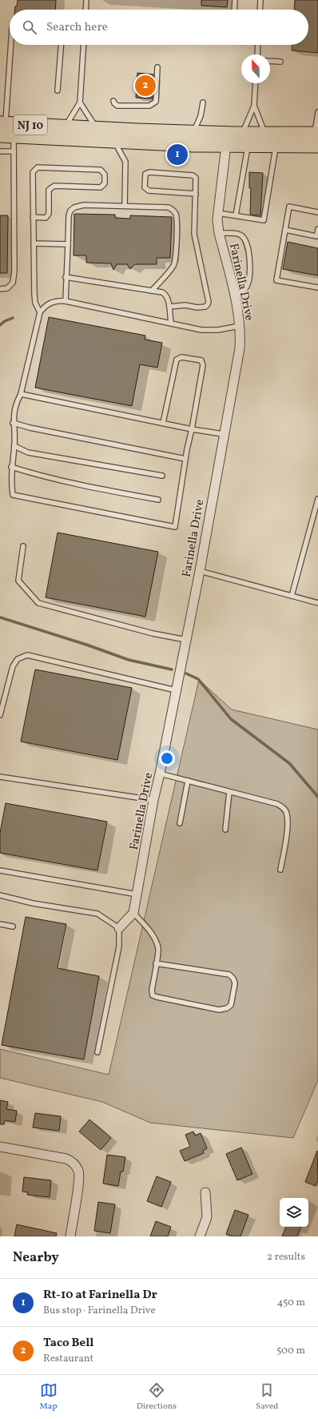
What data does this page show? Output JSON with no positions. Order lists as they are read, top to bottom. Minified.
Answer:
{"streets":{"main road":["NJ 10"],"street":["Farinella Drive"]},"crossings":[["NJ 10","Farinella Drive"]],"north":"top","page":{"search":"Search here","pins":["2","1"],"heading":["Nearby","2 results"],"list":[{"mark":"1","name":"Rt-10 at Farinella Dr","note":"Bus stop · Farinella Drive","value":"450 m"},{"mark":"2","name":"Taco Bell","note":"Restaurant","value":"500 m"}],"nav":["Map","Directions","Saved"]}}
